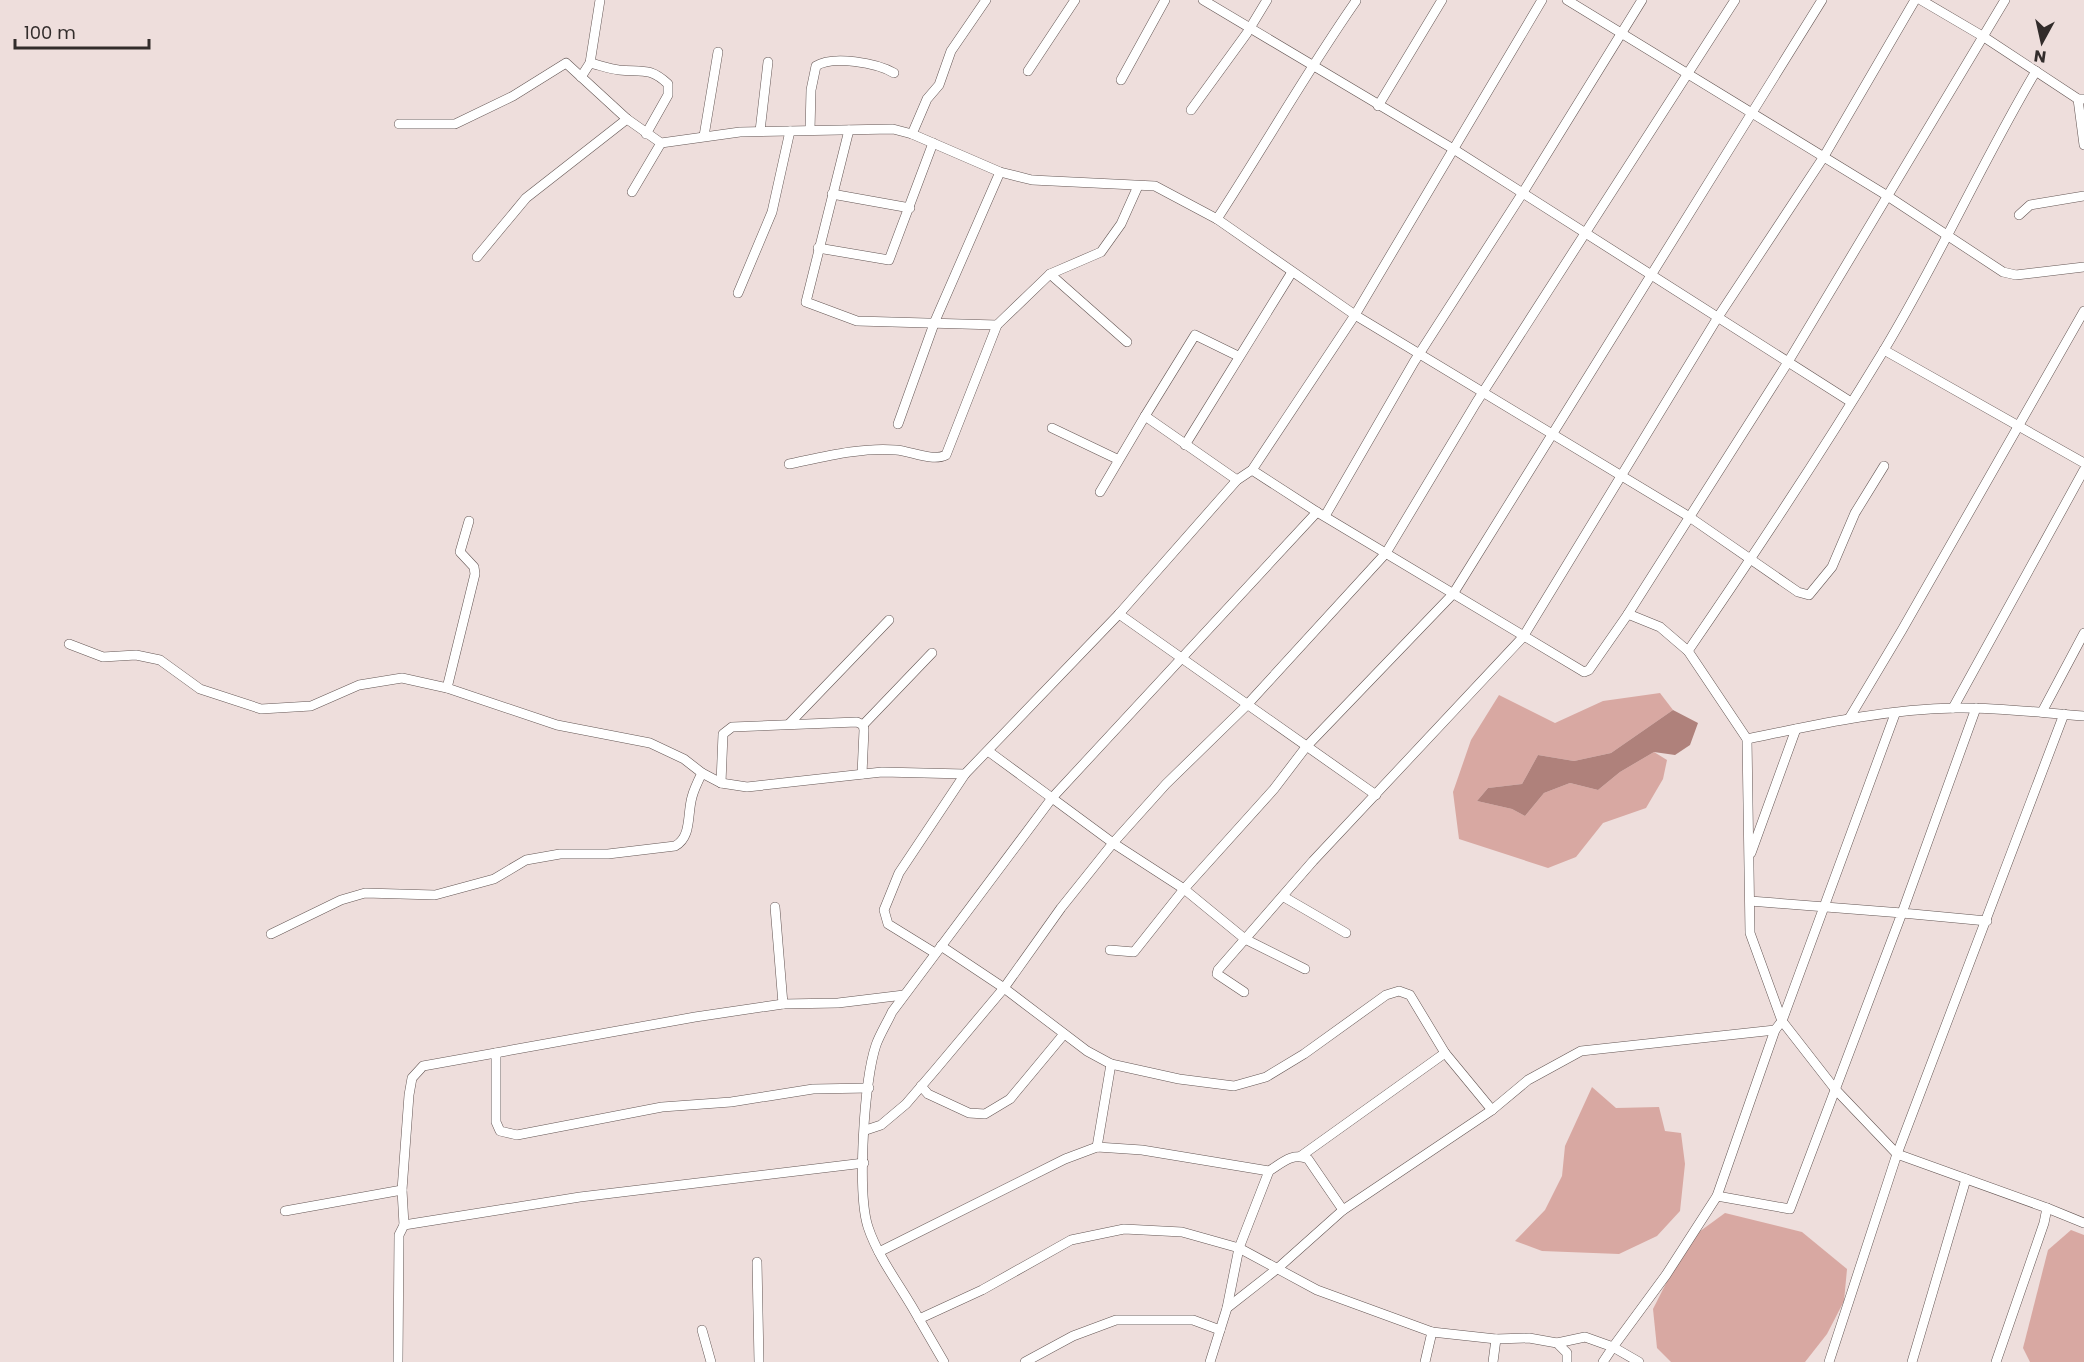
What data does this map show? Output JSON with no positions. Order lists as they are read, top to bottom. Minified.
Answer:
{"scale_bar":"100 m","north":"bottom"}
